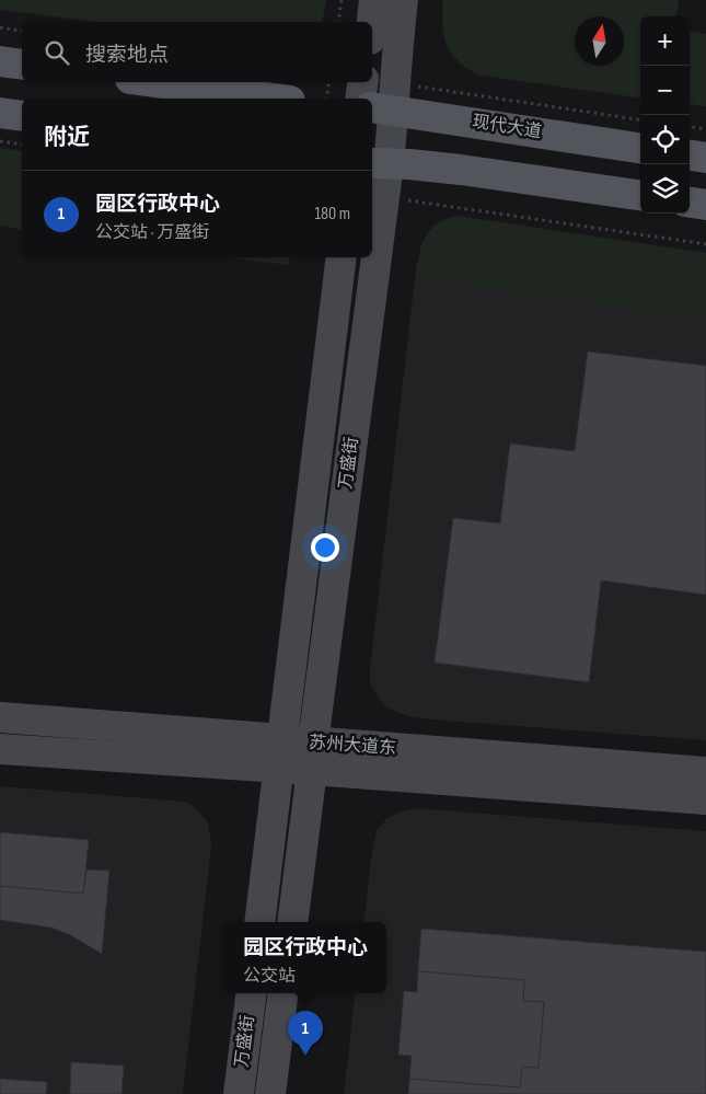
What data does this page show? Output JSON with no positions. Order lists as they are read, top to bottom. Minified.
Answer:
{"streets":{"main road":["现代大道","万盛街","苏州大道东"]},"crossings":[["现代大道","万盛街"],["万盛街","苏州大道东"]],"north":"top","page":{"map_buttons":["+","−"],"search":"搜索地点","heading":"附近","list":[{"mark":"1","name":"园区行政中心","note":"公交站 · 万盛街","value":"180 m"}],"popup":["园区行政中心","公交站"],"pins":"1"}}
